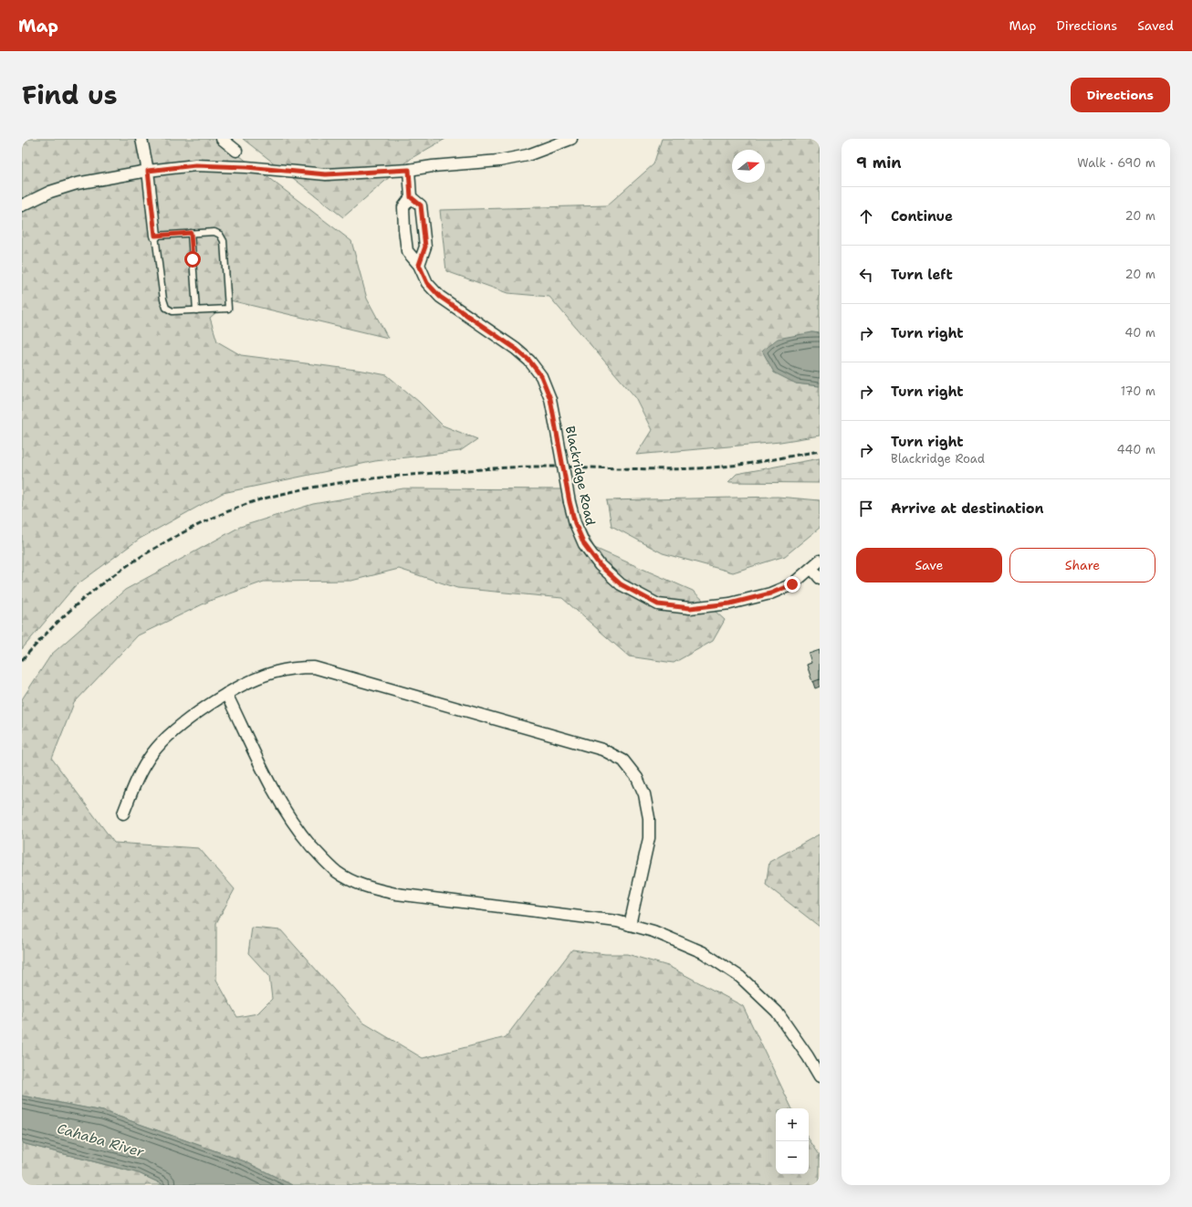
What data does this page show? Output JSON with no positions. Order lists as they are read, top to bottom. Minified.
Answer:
{"streets":{"street":["Blackridge Road"]},"water":["Cahaba River"],"north":"right","page":{"header":"Map","nav":["Map","Directions","Saved"],"title":"Find us","buttons":["Directions",["Save","Share"]],"heading":["9 min","Walk · 690 m"],"list":[["Continue","20 m"],["Turn left","20 m"],["Turn right","40 m"],["Turn right","170 m"],["Turn right","Blackridge Road","440 m"],"Arrive at destination"],"map_buttons":["+","−"]}}
